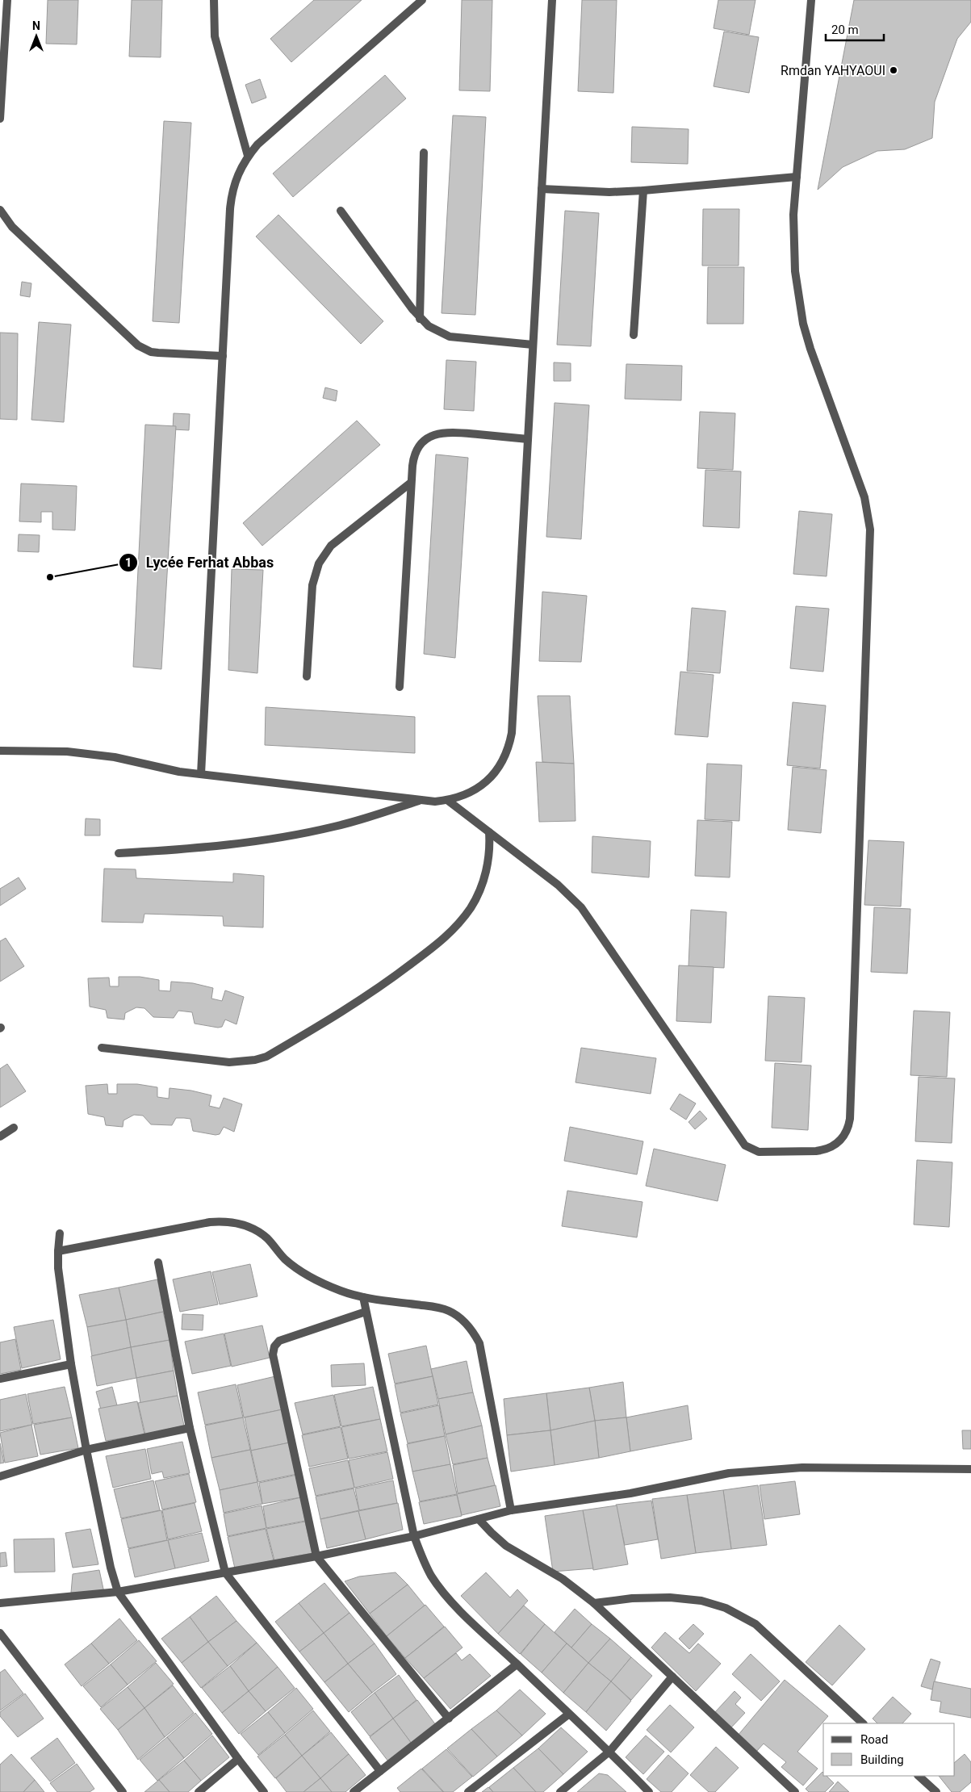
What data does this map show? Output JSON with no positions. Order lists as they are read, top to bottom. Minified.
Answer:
{"places":["Rmdan YAHYAOUI","Lycée Ferhat Abbas"],"legend":["Road","Building"],"scale_bar":"20 m","north":"top"}
